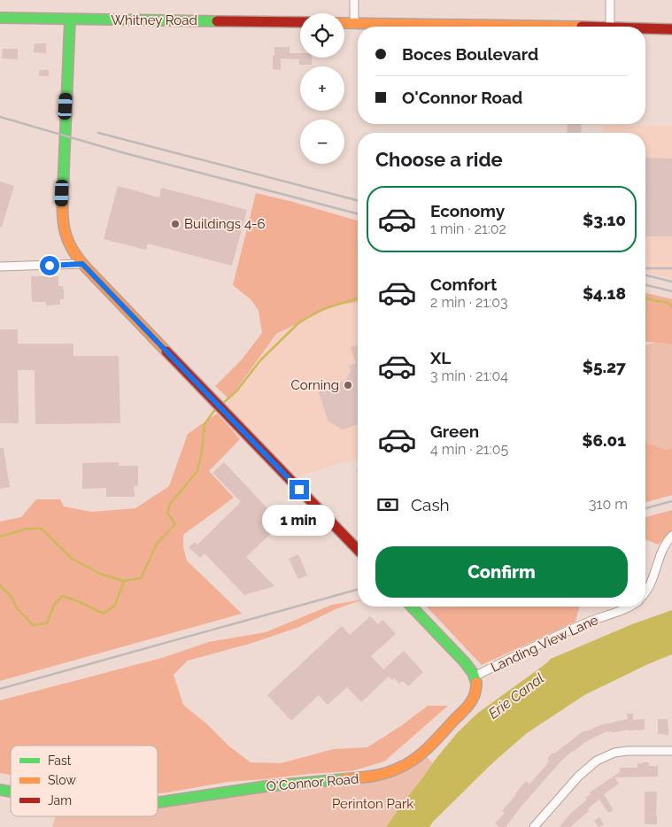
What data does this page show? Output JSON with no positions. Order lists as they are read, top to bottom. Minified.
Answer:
{"streets":{"street":["Whitney Road","Landing View Lane","O'Connor Road"]},"crossings":[["Landing View Lane","O'Connor Road"]],"water":["Erie Canal"],"parks":["Perinton Park"],"places":["Buildings 4-6","Corning"],"legend":["Fast","Slow","Jam"],"page":{"map_buttons":["+","−"],"banner":["Boces Boulevard","O'Connor Road"],"heading":"Choose a ride","list":[{"name":"Economy","note":"1 min · 21:02","value":"$3.10"},{"name":"Comfort","note":"2 min · 21:03","value":"$4.18"},{"name":"XL","note":"3 min · 21:04","value":"$5.27"},{"name":"Green","note":"4 min · 21:05","value":"$6.01"}],"pay":["Cash","310 m"],"bubble":"1 min","buttons":"Confirm"}}
